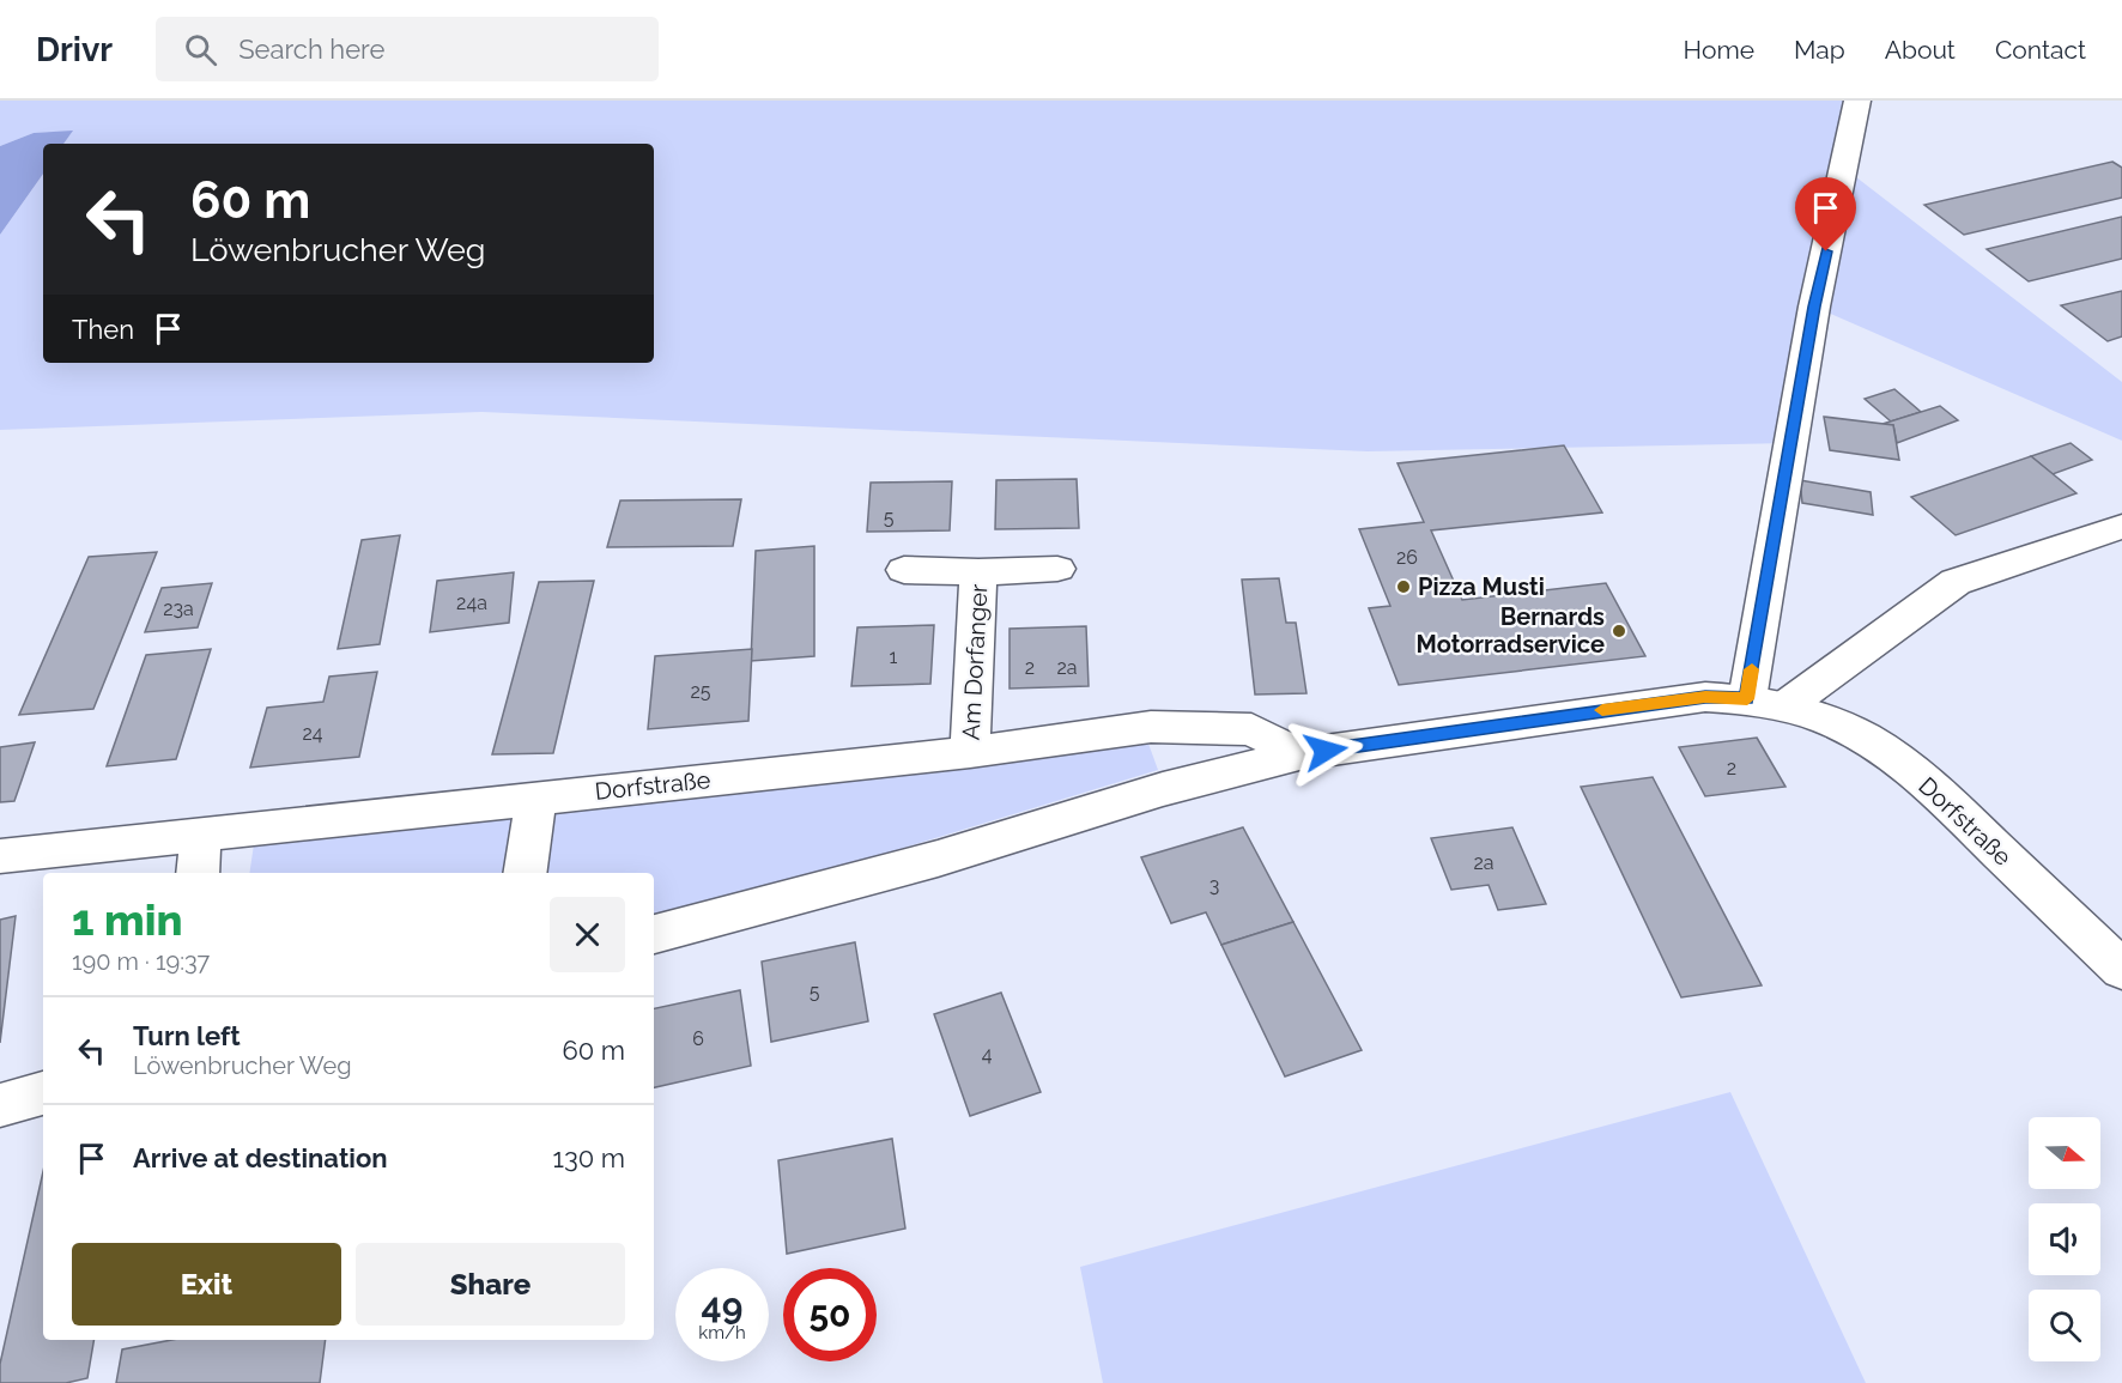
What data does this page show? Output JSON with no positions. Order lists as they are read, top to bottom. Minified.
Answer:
{"streets":{"street":["Am Dorfanger","Dorfstraße"]},"crossings":[["Am Dorfanger","Dorfstraße"]],"places":["Pizza Musti","Bernards Motorradservice"],"house_numbers":["5","26","24a","23a","1","2","2a","25","24","2","2a","3","5","6","4"],"north":"right","page":{"header":"Drivr","search":"Search here","nav":["Home","Map","About","Contact"],"turn":["60 m","Löwenbrucher Weg"],"then":"Then","heading":["1 min","190 m · 19:37"],"list":[{"name":"Turn left","note":"Löwenbrucher Weg","value":"60 m"},{"name":"Arrive at destination","value":"130 m"}],"buttons":["Exit","Share"],"speed":"49 km/h","limit":"50"}}
